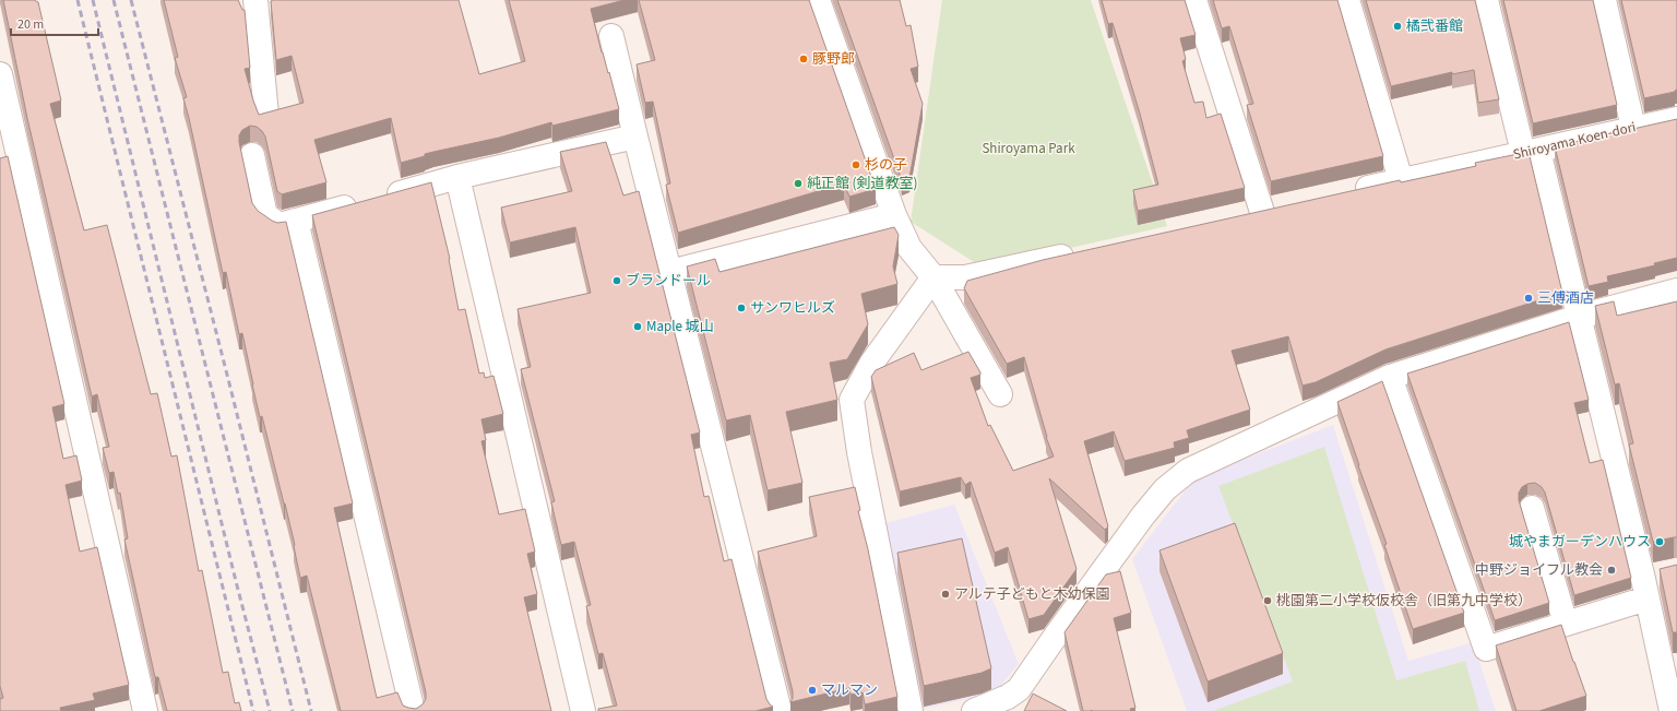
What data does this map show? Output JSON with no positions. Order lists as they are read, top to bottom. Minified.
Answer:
{"streets":{"street":["Shiroyama Koen-dori"]},"parks":["Shiroyama Park"],"places":["橘弐番館","豚野郎","杉の子","純正館 (剣道教室)","ブランドール","三傅酒店","サンワヒルズ","Maple 城山","城やまガーデンハウス","中野ジョイフル教会","アルテ子どもと木幼保園","桃園第二小学校仮校舎（旧第九中学校）","マルマン"],"scale_bar":"20 m"}
